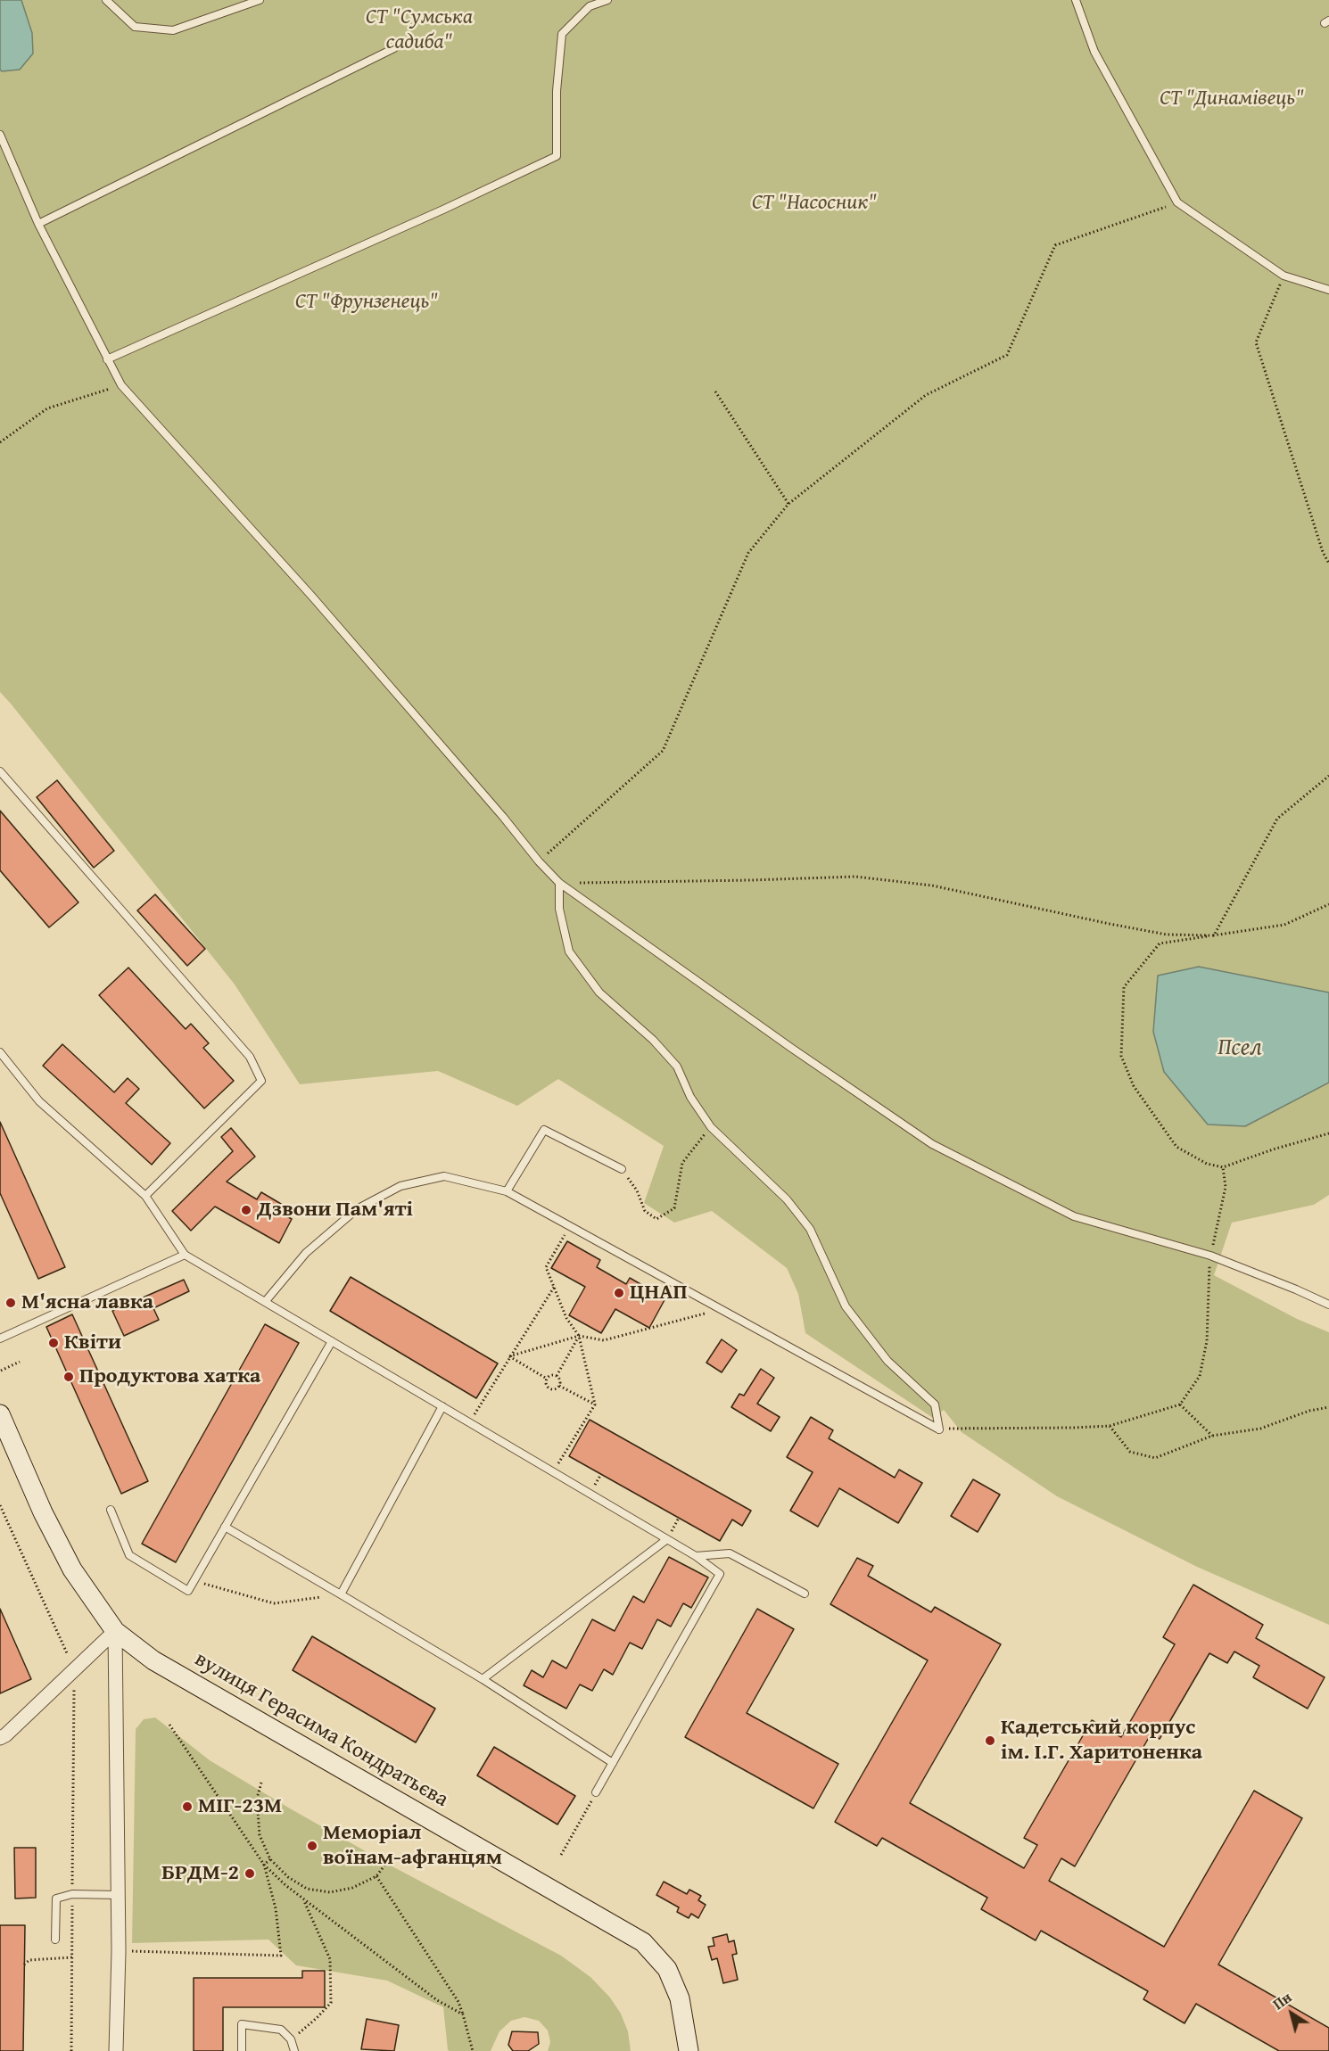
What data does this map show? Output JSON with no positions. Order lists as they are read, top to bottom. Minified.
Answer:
{"streets":{"main road":["вулиця Герасима Кондратьєва"]},"water":["Псел"],"parks":["СТ \"Сумська садиба\"","СТ \"Динамівець\"","СТ \"Насосник\"","СТ \"Фрунзенець\""],"places":["Дзвони Пам'яті","ЦНАП","М'ясна лавка","Квіти","Продуктова хатка","Кадетський корпус ім. І.Г. Харитоненка","МІГ-23М","Меморіал воїнам-афганцям","БРДМ-2"],"north":"top left"}
